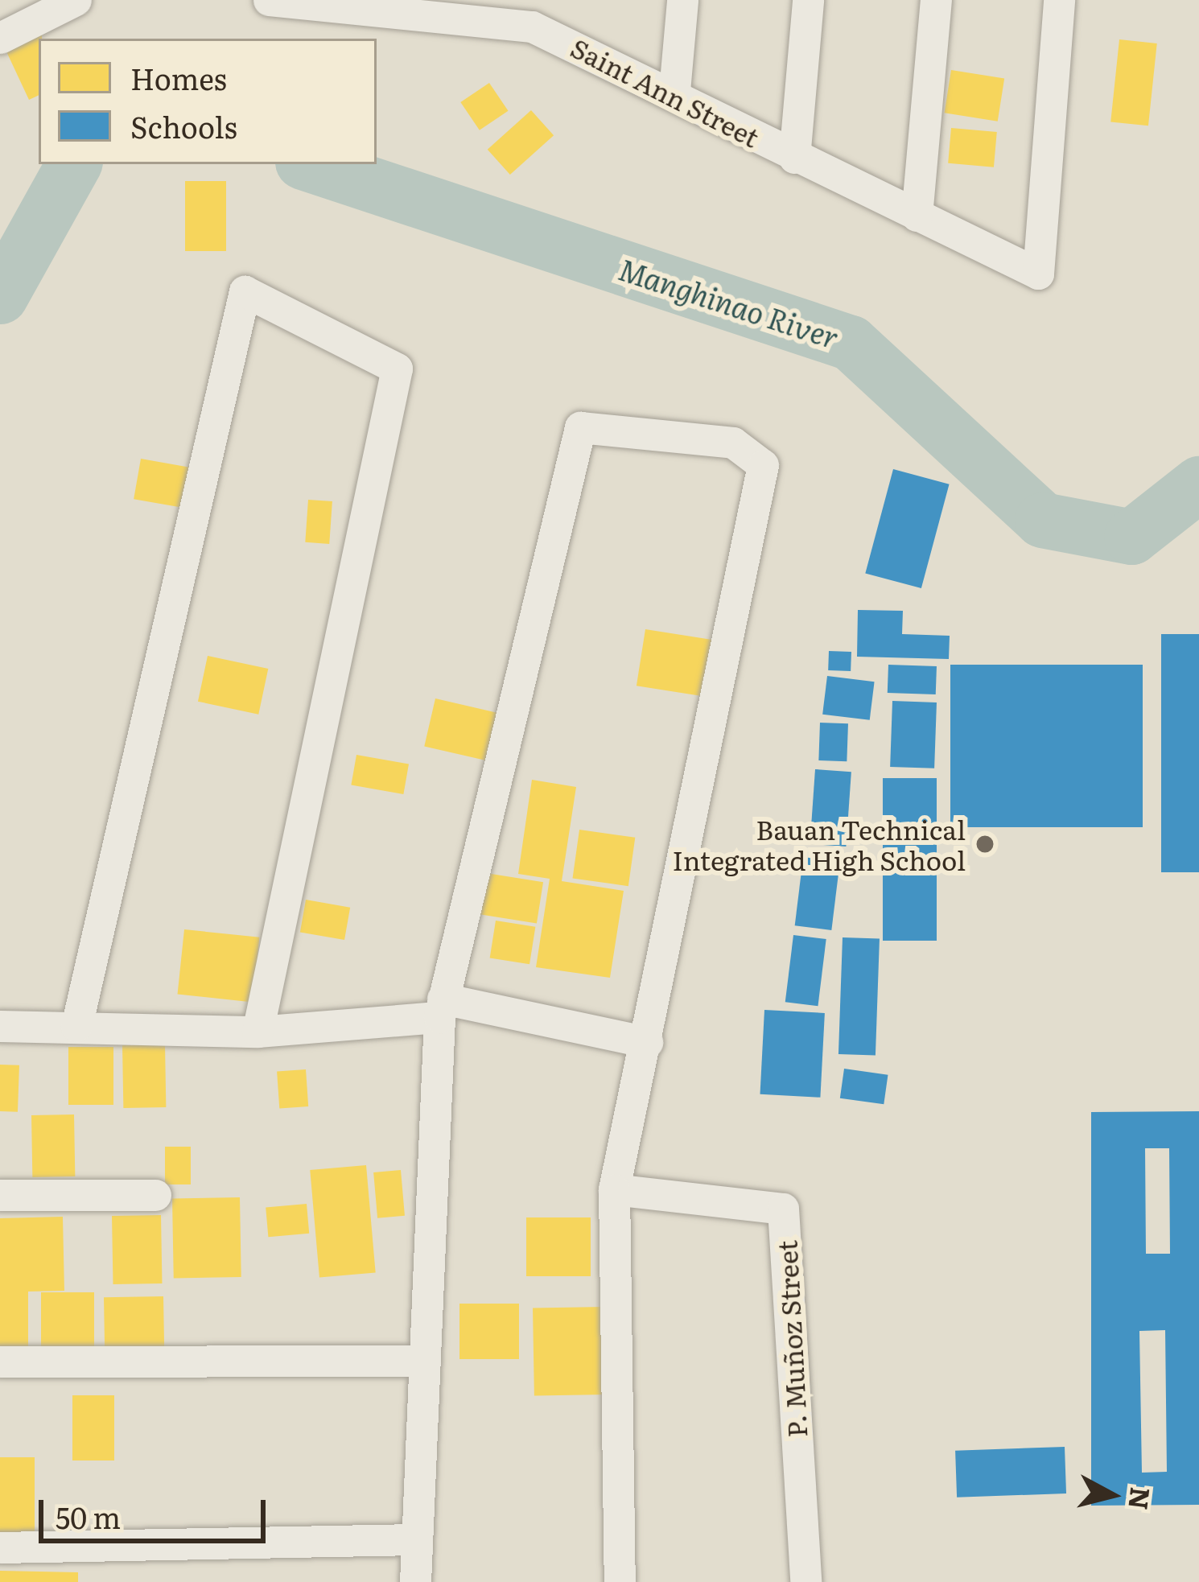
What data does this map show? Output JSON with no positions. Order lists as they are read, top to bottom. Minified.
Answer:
{"streets":{"street":["Saint Ann Street","P. Muñoz Street"]},"water":["Manghinao River"],"places":["Bauan Technical Integrated High School"],"legend":["Homes","Schools"],"scale_bar":"50 m","north":"right"}
